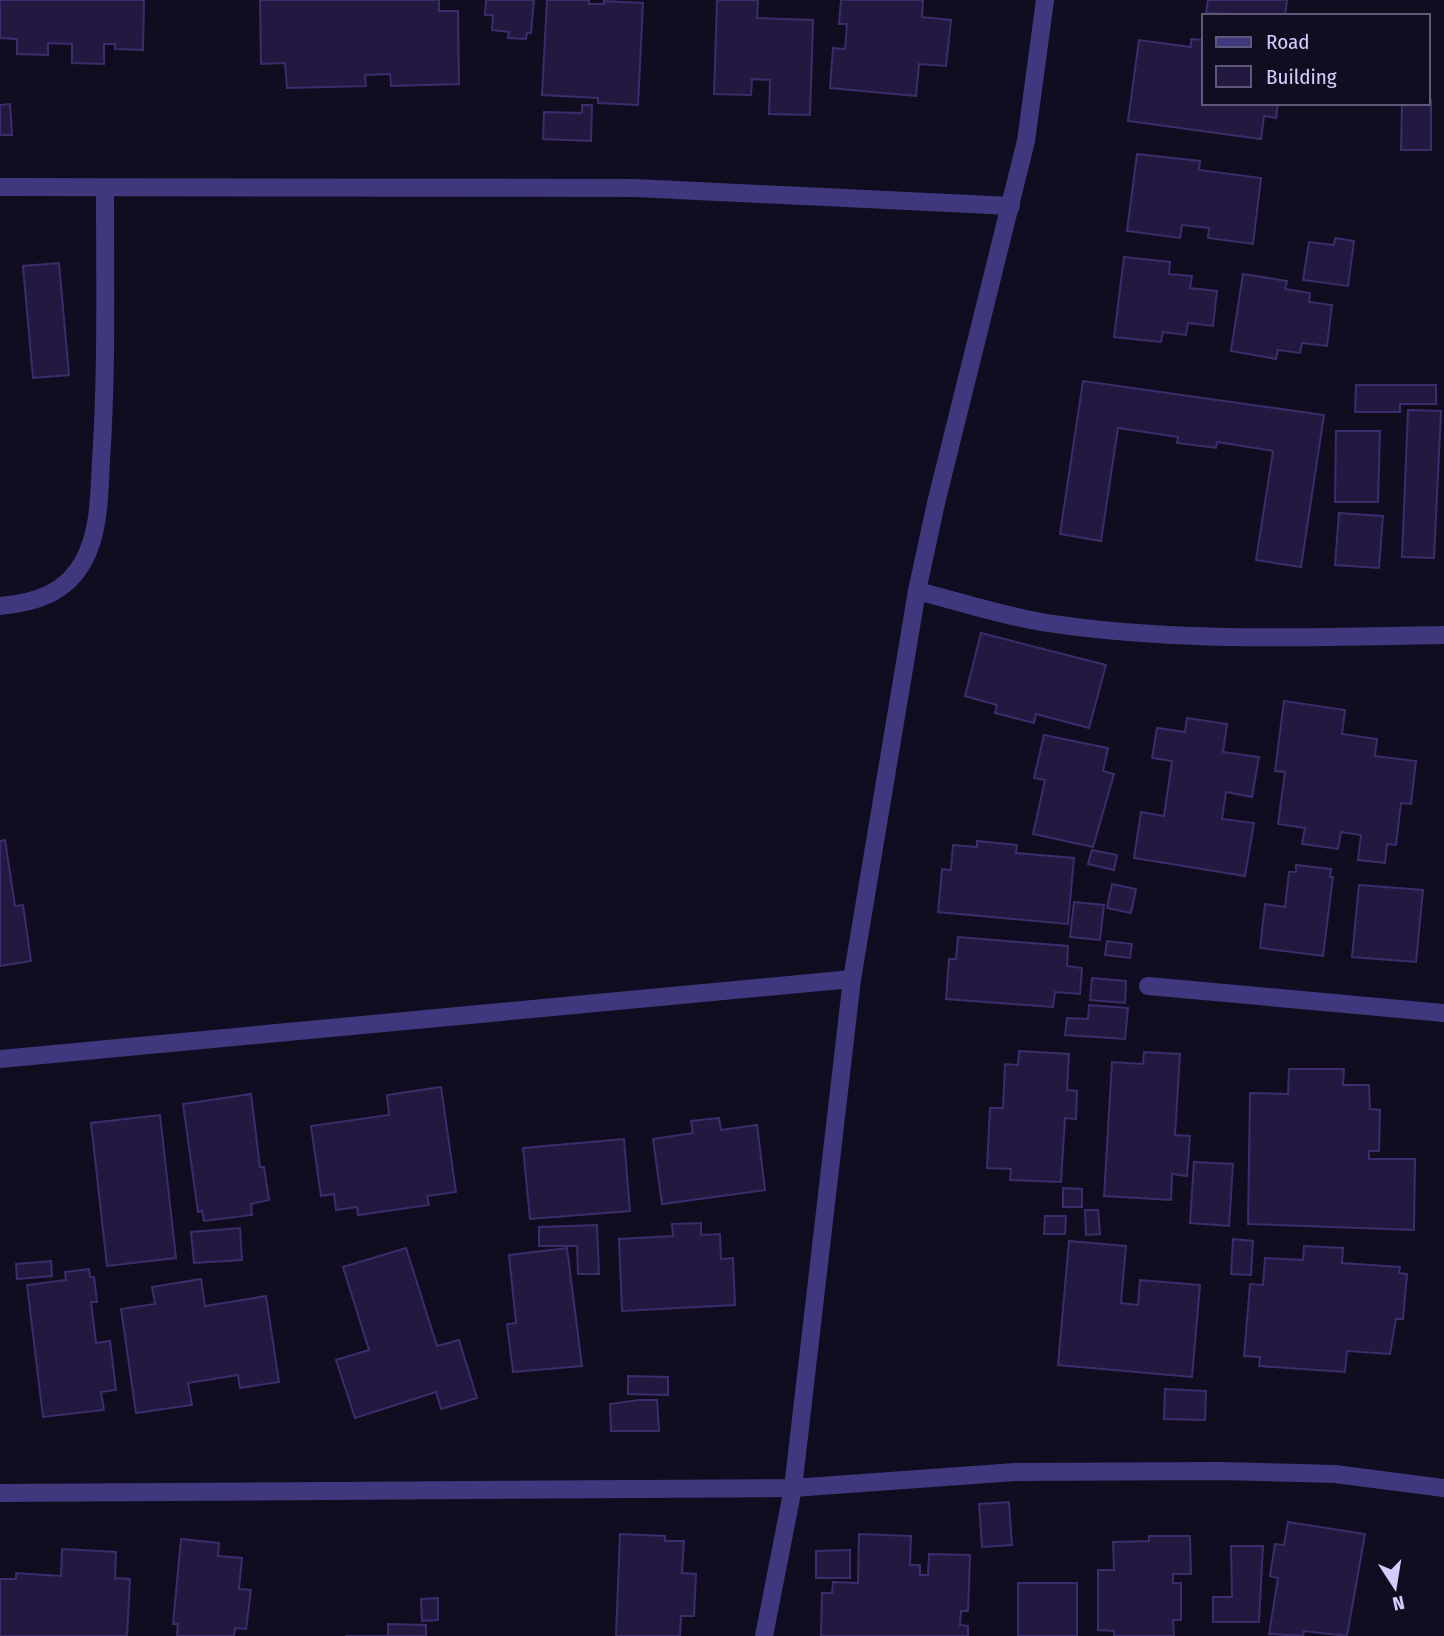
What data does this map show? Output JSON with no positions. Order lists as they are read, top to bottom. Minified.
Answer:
{"legend":["Road","Building"],"north":"bottom"}
